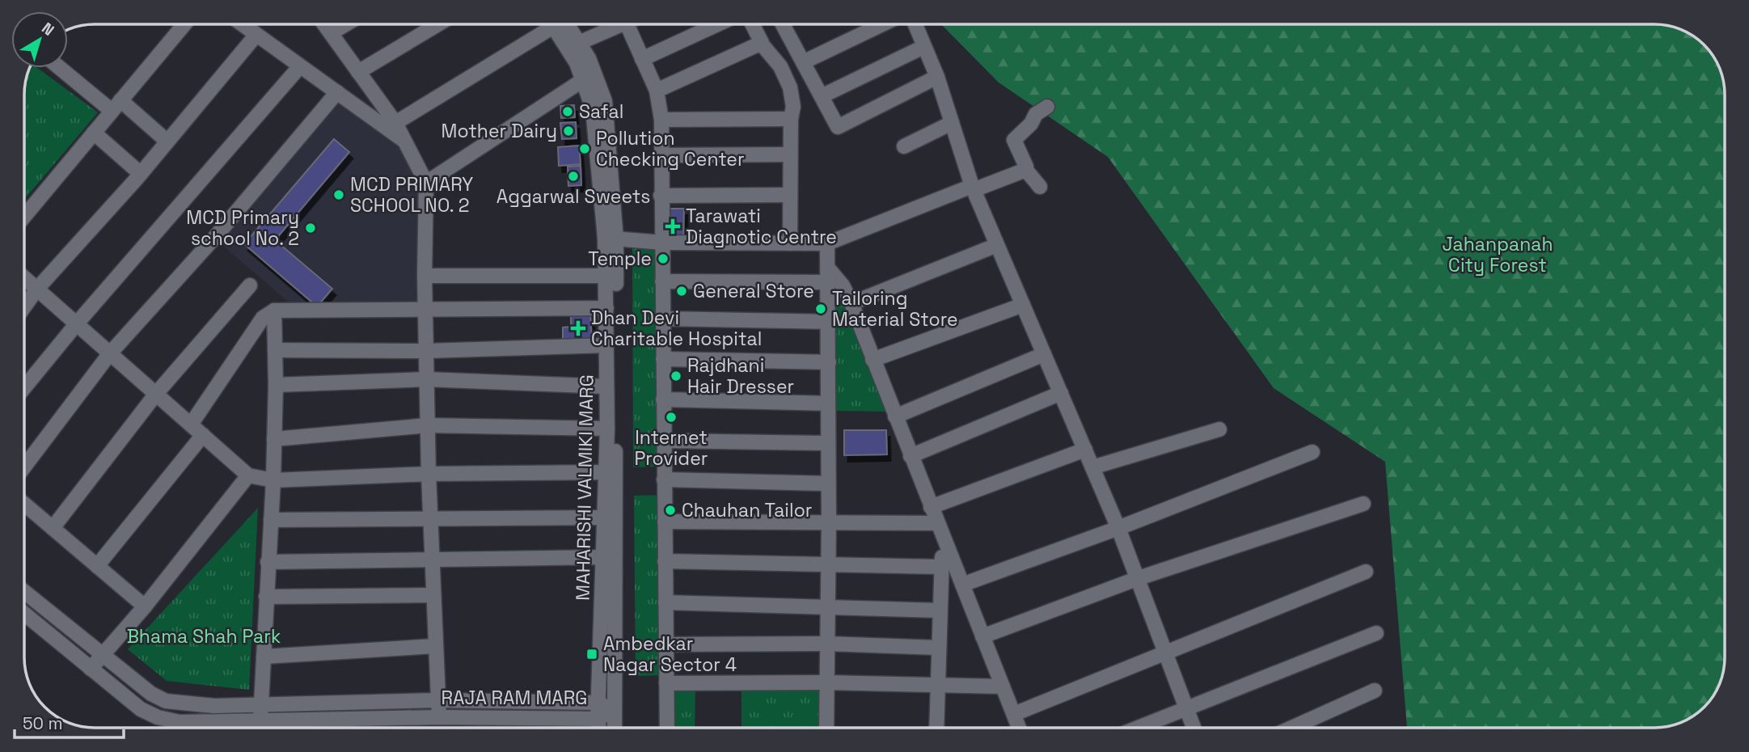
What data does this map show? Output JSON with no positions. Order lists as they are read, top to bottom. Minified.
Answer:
{"streets":{"street":["MAHARISHI VALMIKI MARG","RAJA RAM MARG"]},"crossings":[["MAHARISHI VALMIKI MARG","RAJA RAM MARG"]],"parks":["Jahanpanah City Forest","Bhama Shah Park"],"places":{"other":["Safal","Mother Dairy","Pollution Checking Center","Aggarwal Sweets","MCD PRIMARY SCHOOL NO. 2","MCD Primary school No. 2","Temple","General Store","Tailoring Material Store","Rajdhani Hair Dresser","Internet Provider","Chauhan Tailor"],"health":["Tarawati Diagnotic Centre","Dhan Devi Charitable Hospital"],"transit":["Ambedkar Nagar Sector 4"]},"scale_bar":"50 m","north":"top right"}
